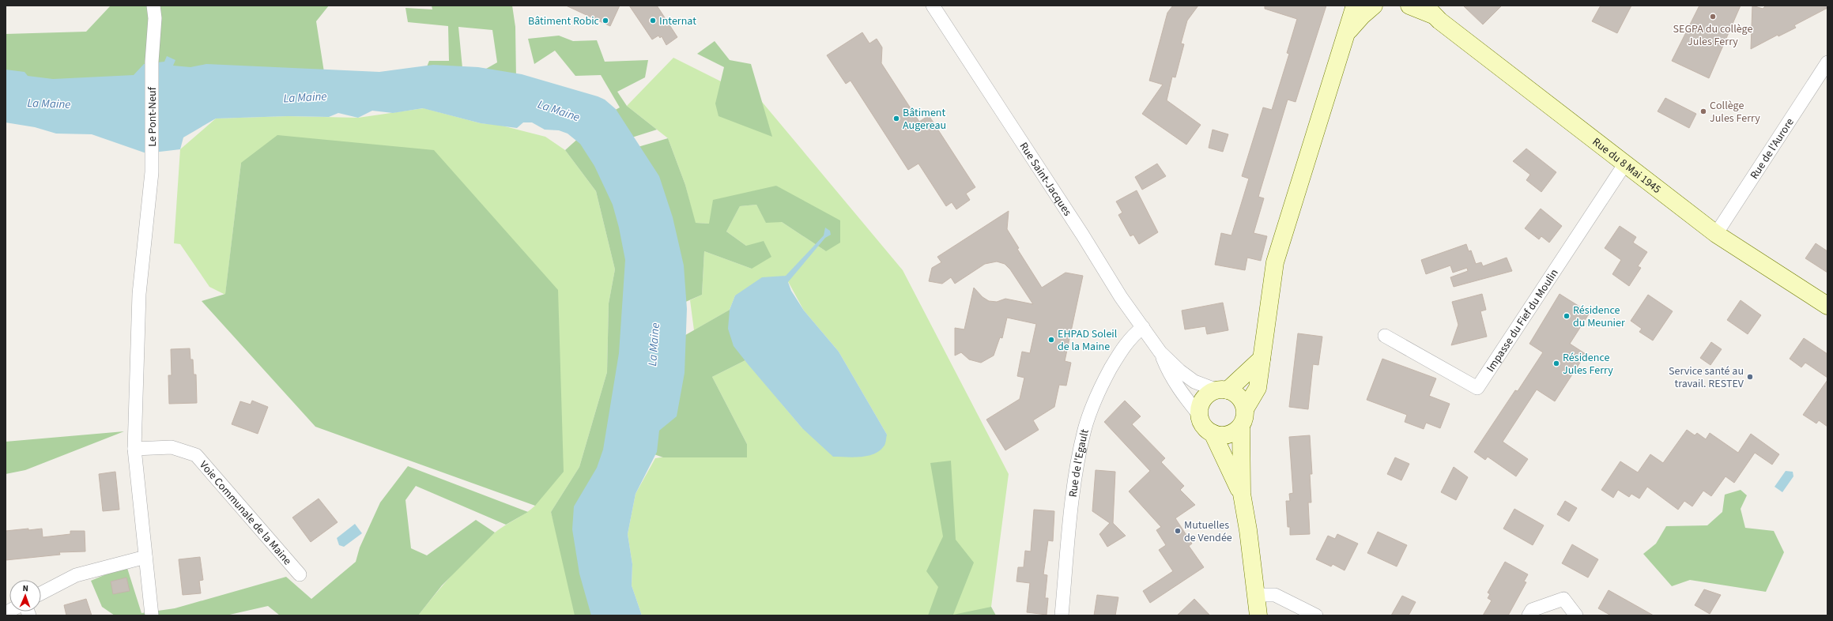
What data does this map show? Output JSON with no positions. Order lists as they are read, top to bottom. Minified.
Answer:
{"streets":{"main road":["Rue du 8 Mai 1945"],"street":["Le Pont-Neuf","Rue de l'Aurore","Rue Saint-Jacques","Impasse du Fief du Moulin","Rue de l'Egault","Voie Communale de la Maine"]},"crossings":[["Le Pont-Neuf","Voie Communale de la Maine"],["Rue de l'Aurore","Rue du 8 Mai 1945"],["Rue du 8 Mai 1945","Impasse du Fief du Moulin"],["Rue Saint-Jacques","Rue de l'Egault"]],"water":["La Maine"],"places":["SEGPA du collège Jules Ferry","Bâtiment Robic","Internat","Collège Jules Ferry","Bâtiment Augereau","Résidence du Meunier","EHPAD Soleil de la Maine","Résidence Jules Ferry","Service santé au travail. RESTEV","Mutuelles de Vendée"],"north":"top"}
